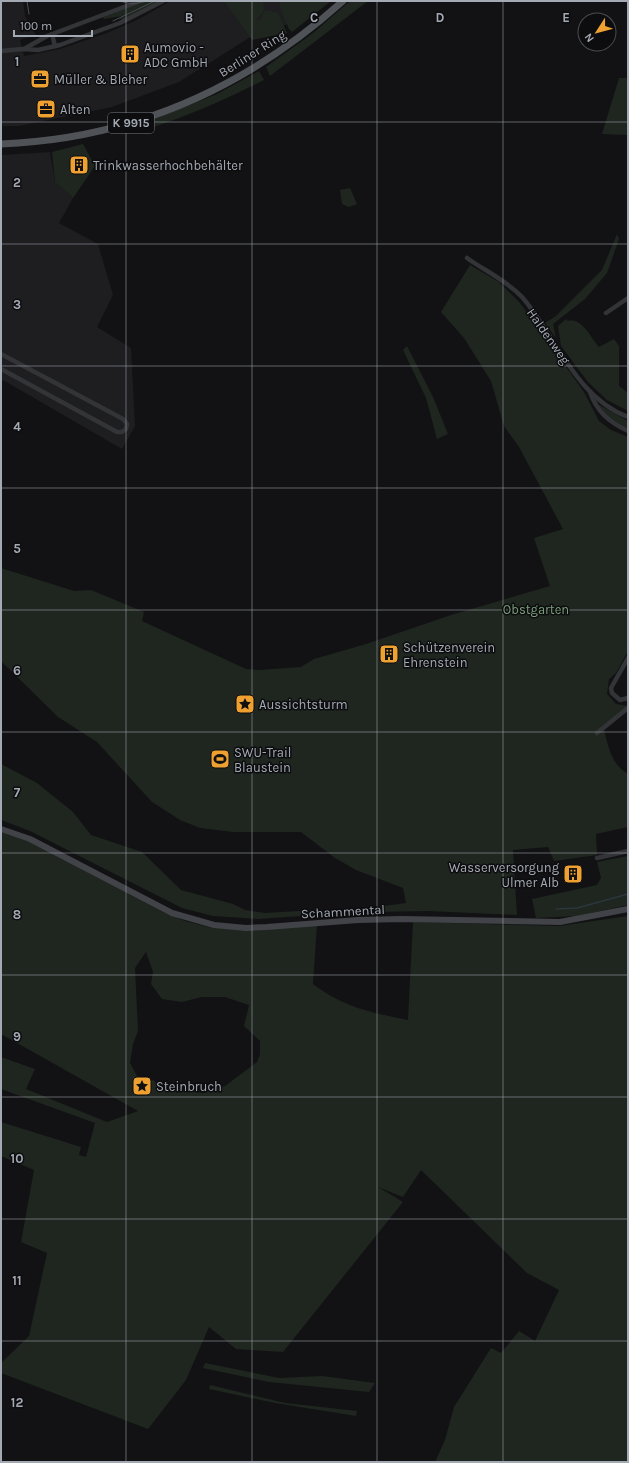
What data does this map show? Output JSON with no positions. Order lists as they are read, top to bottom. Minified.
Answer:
{"streets":{"main road":["Berliner Ring","K 9915"],"street":["Haldenweg","Schammental"]},"parks":["Obstgarten"],"places":{"building":["Aumovio - ADC GmbH","Trinkwasserhochbehälter","Schützenverein Ehrenstein","Wasserversorgung Ulmer Alb"],"office":["Müller & Bleher","Alten"],"place":["Aussichtsturm","Steinbruch"],"sports":["SWU-Trail Blaustein"]},"scale_bar":"100 m","north":"bottom left","grid":{"columns":["B","C","D","E"],"rows":["1","2","3","4","5","6","7","8","9","10","11","12"]}}
